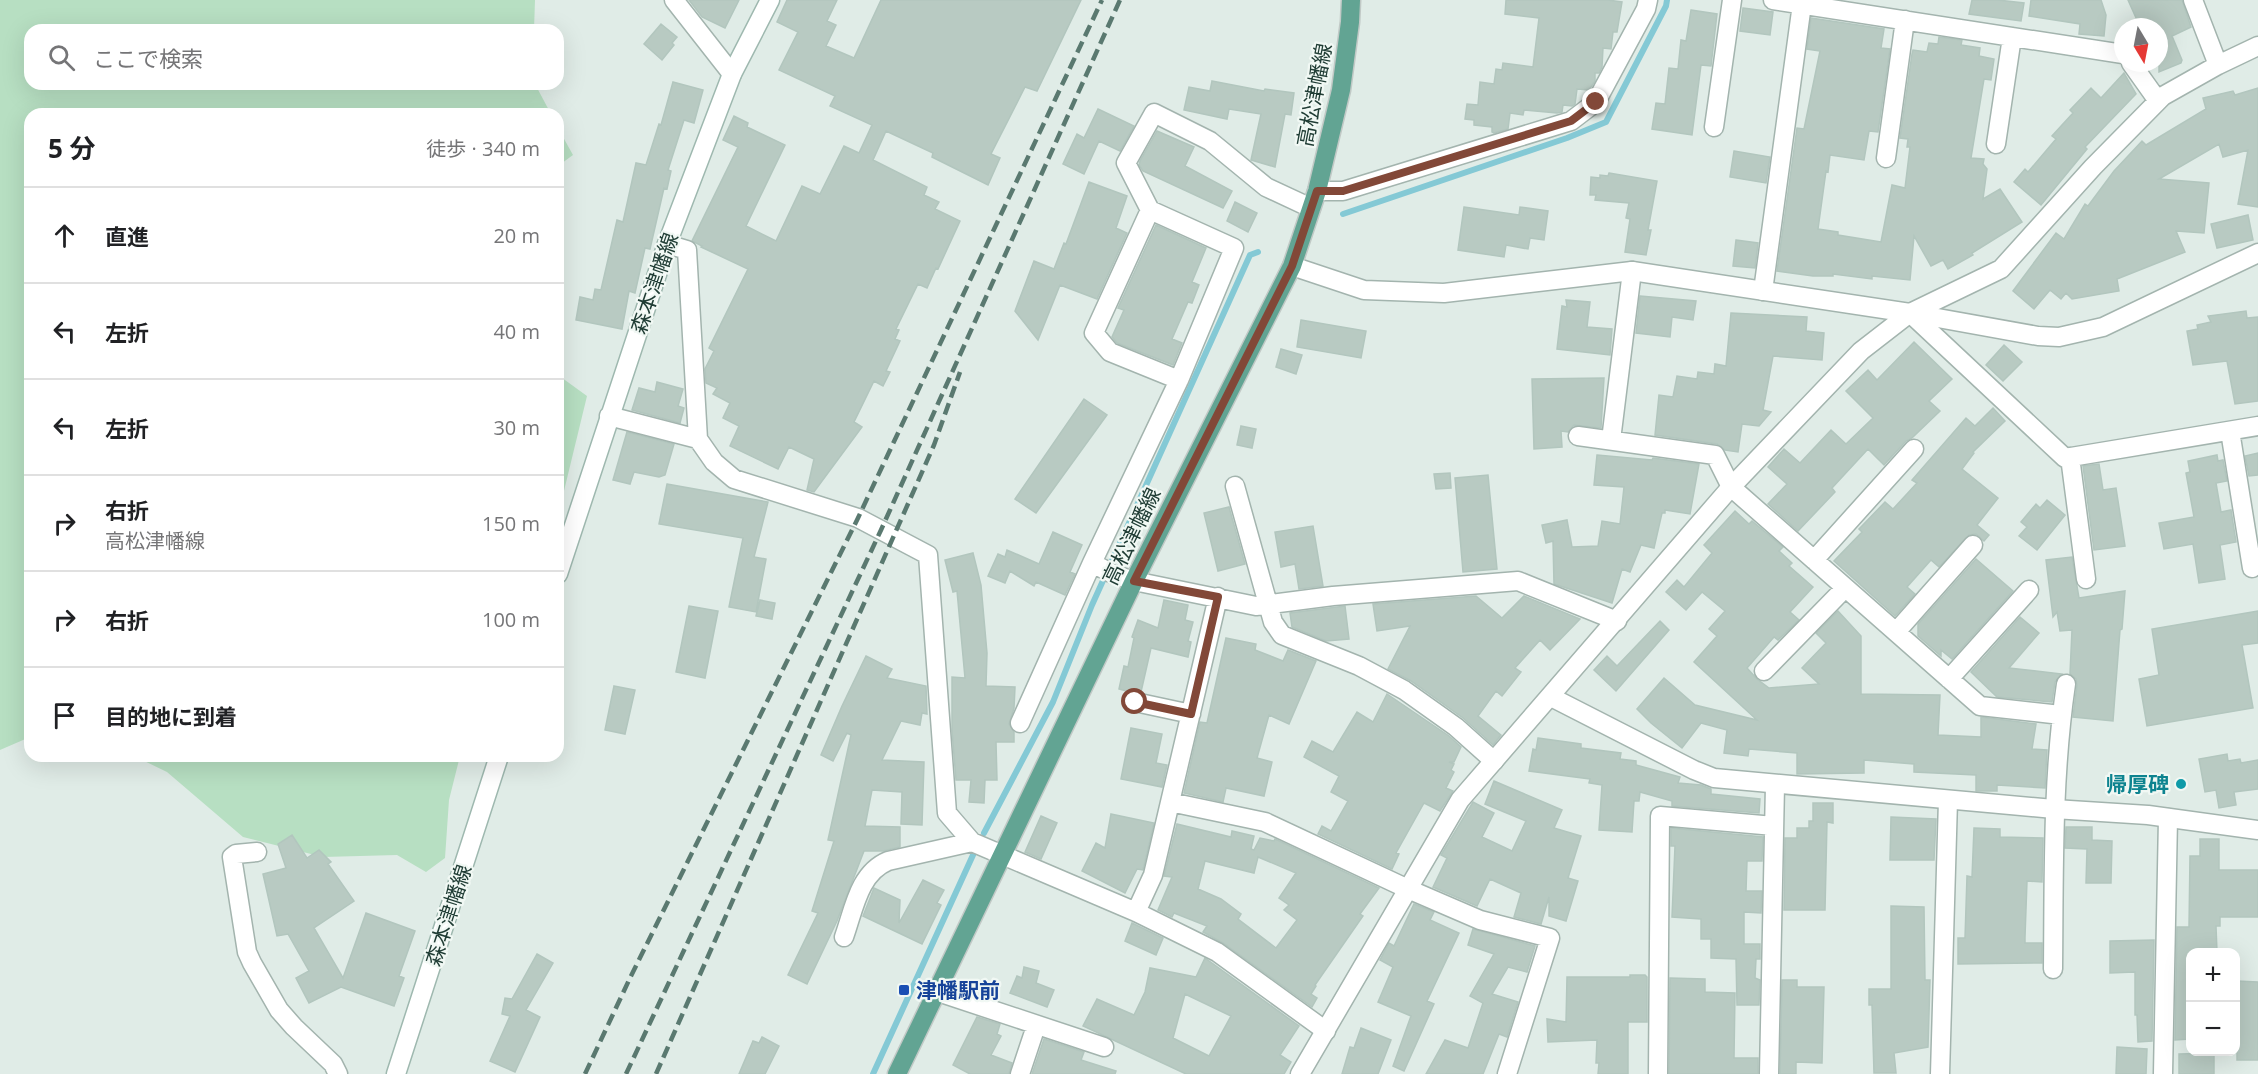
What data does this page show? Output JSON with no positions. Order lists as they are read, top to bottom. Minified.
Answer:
{"streets":{"main road":["高松津幡線"],"street":["森本津幡線"]},"places":{"other":["帰厚碑"],"transit":["津幡駅前"]},"north":"bottom","page":{"search":"ここで検索","heading":["5 分","徒歩 · 340 m"],"list":[["直進","20 m"],["左折","40 m"],["左折","30 m"],["右折","高松津幡線","150 m"],["右折","100 m"],"目的地に到着"],"map_buttons":["+","−"]}}
